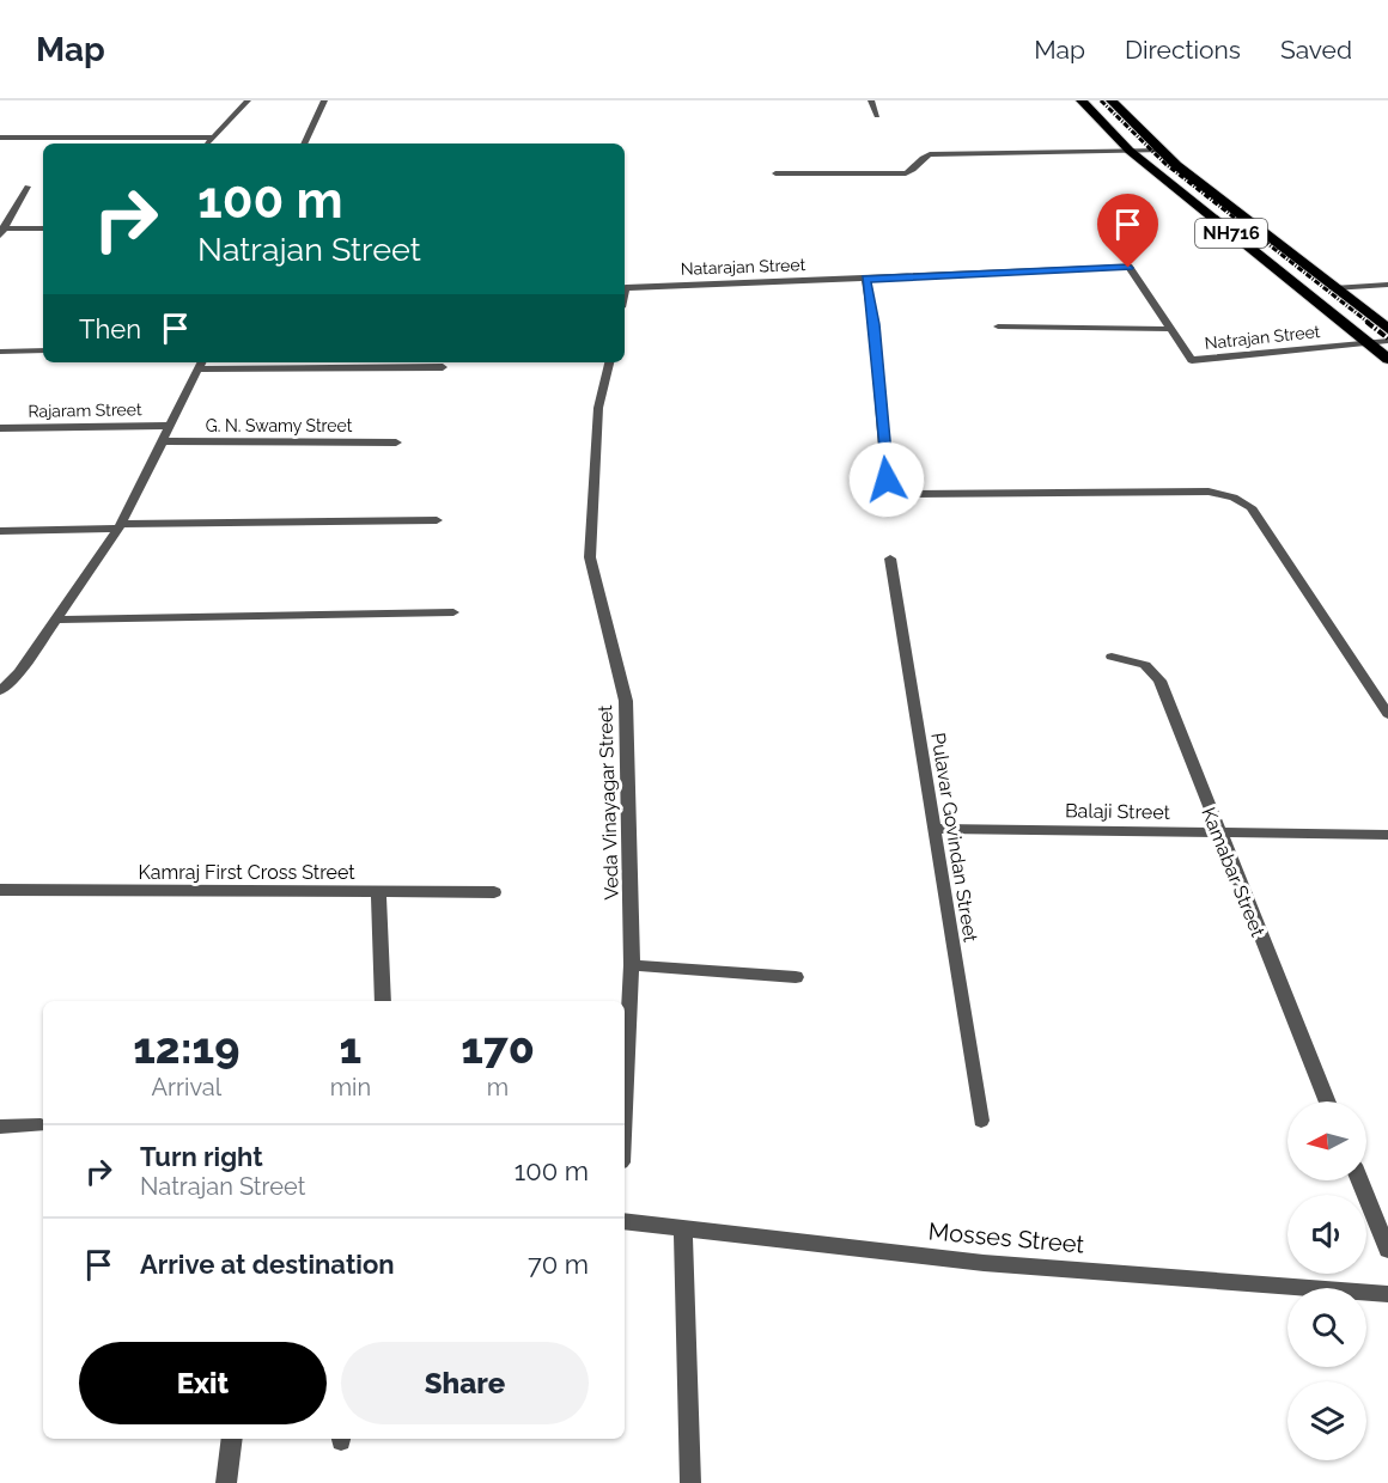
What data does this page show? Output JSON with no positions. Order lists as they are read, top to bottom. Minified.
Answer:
{"streets":{"highway":["NH716"],"street":["Natarajan Street","Natrajan Street","Rajaram Street","G. N. Swamy Street","Veda Vinayagar Street","Balaji Street","Pulavar Govindan Street","Kamraj First Cross Street","Kamabar Street","Mosses Street"]},"crossings":[["NH716","Natrajan Street"],["Natarajan Street","Natrajan Street"],["Balaji Street","Pulavar Govindan Street"],["Balaji Street","Kamabar Street"]],"north":"left","page":{"header":"Map","nav":["Map","Directions","Saved"],"turn":["100 m","Natrajan Street"],"then":"Then","eta":["12:19","Arrival","1","min","170","m"],"list":[{"name":"Turn right","note":"Natrajan Street","value":"100 m"},{"name":"Arrive at destination","value":"70 m"}],"buttons":["Exit","Share"]}}
